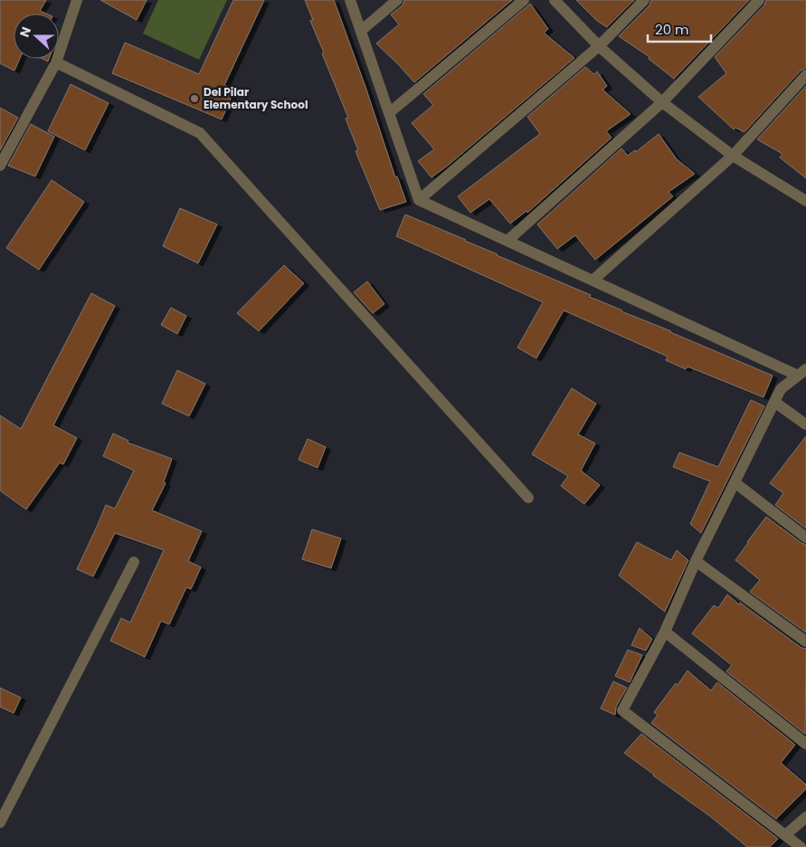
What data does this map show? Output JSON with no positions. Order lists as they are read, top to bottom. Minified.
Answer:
{"places":["Del Pilar Elementary School"],"scale_bar":"20 m","north":"left"}
